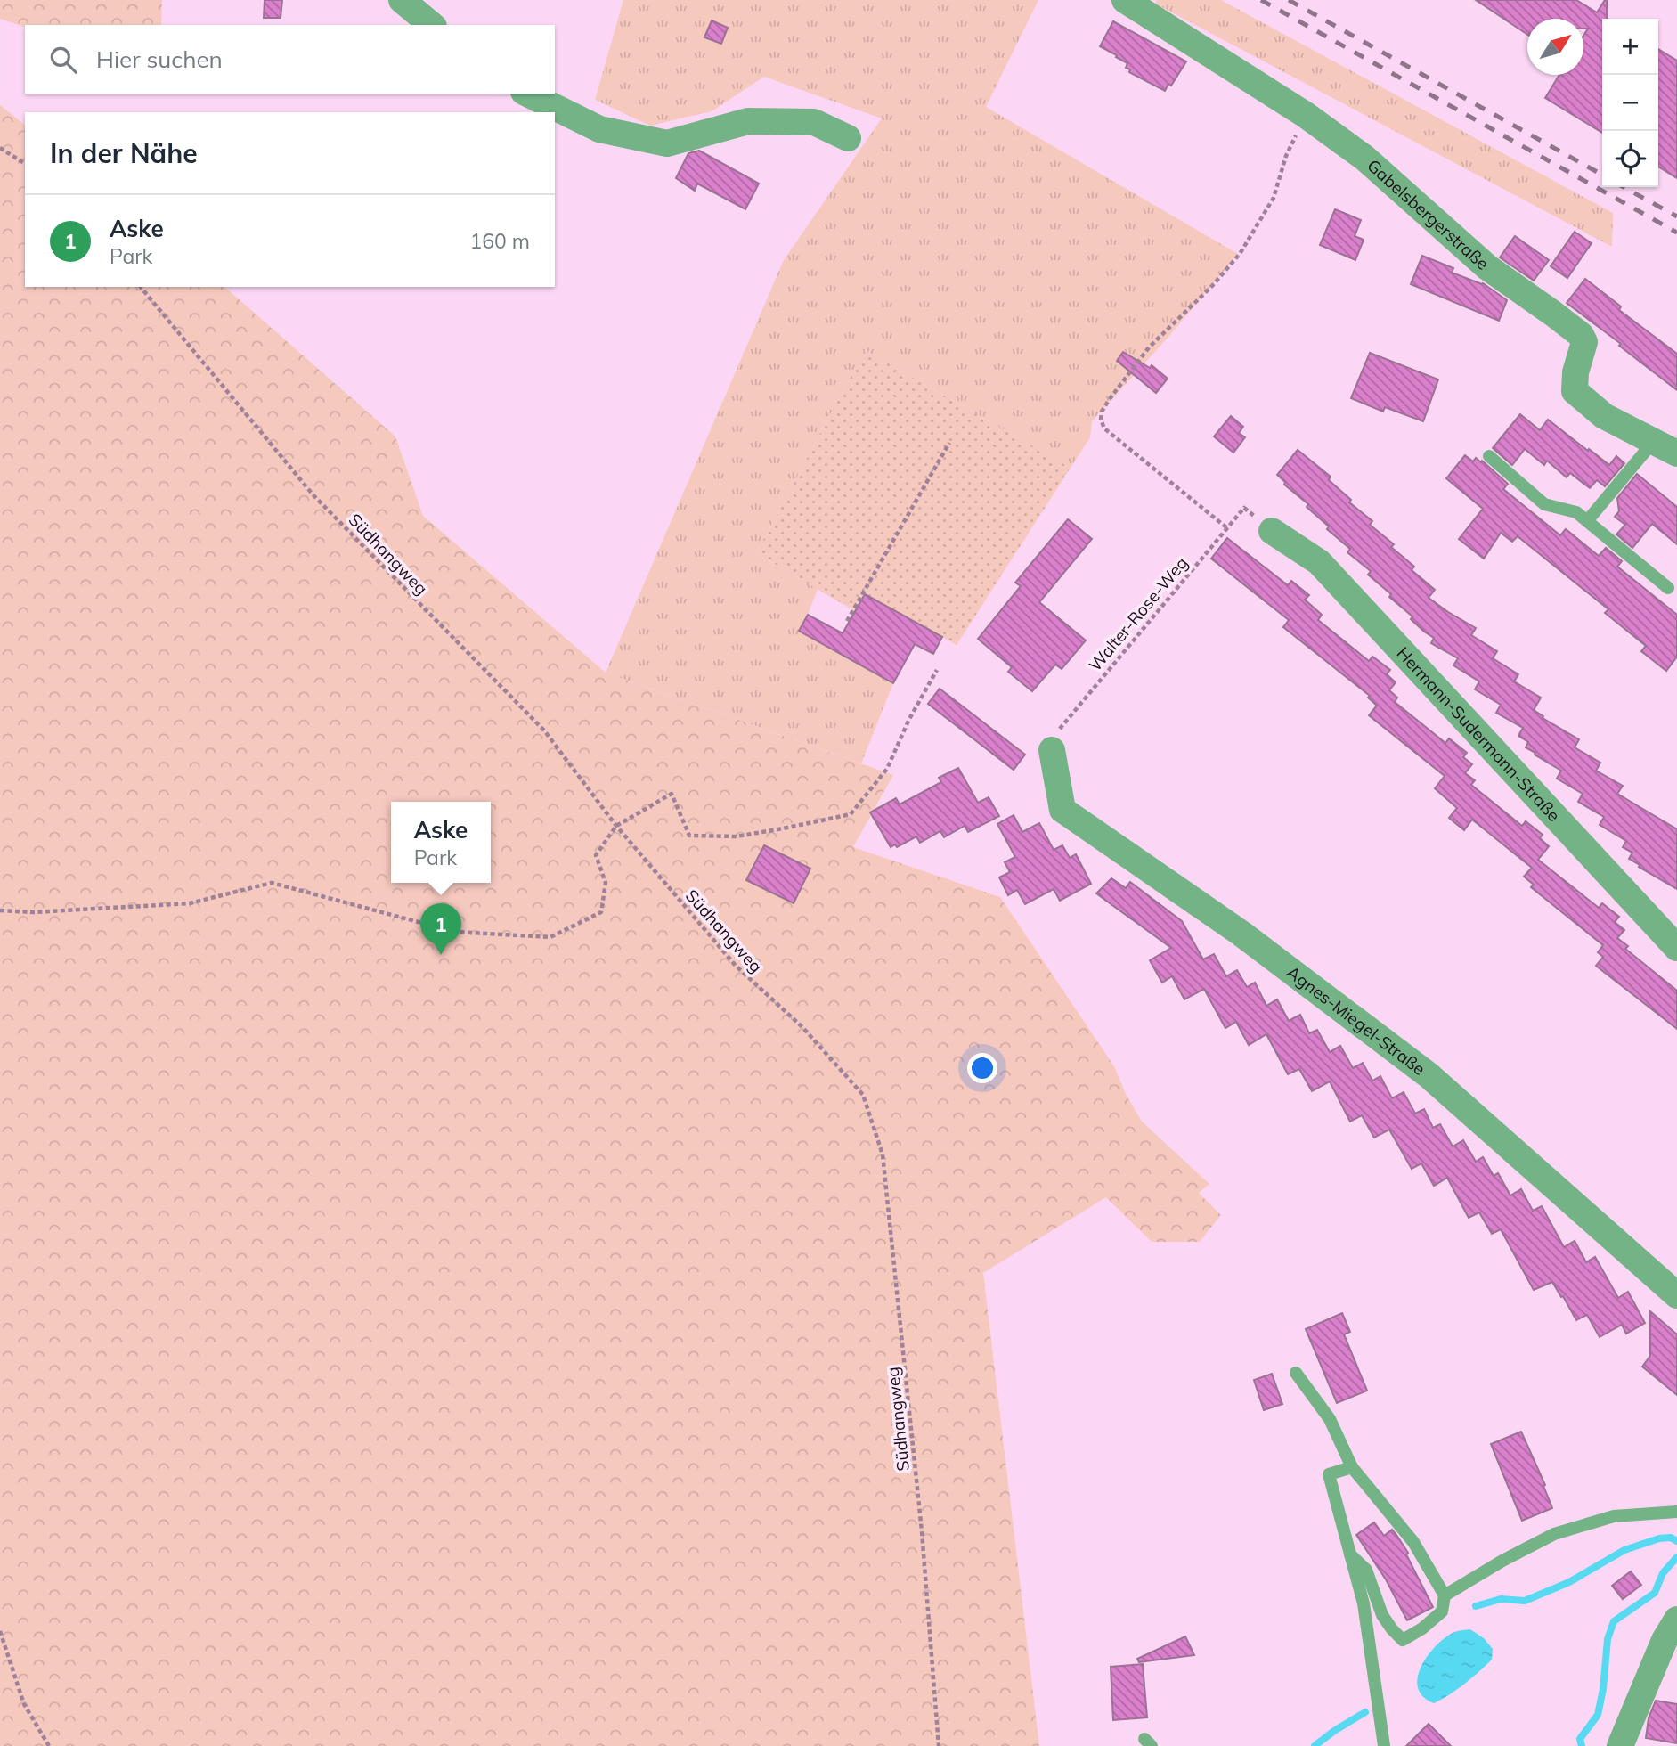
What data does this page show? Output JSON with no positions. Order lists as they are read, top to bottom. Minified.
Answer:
{"streets":{"street":["Gabelsbergerstraße","Hermann-Sudermann-Straße","Agnes-Miegel-Straße"],"path":["Südhangweg","Walter-Rose-Weg"]},"crossings":[["Walter-Rose-Weg","Agnes-Miegel-Straße"]],"north":"top right","page":{"map_buttons":["+","−"],"search":"Hier suchen","heading":"In der Nähe","list":[{"mark":"1","name":"Aske","note":"Park","value":"160 m"}],"popup":["Aske","Park"],"pins":"1"}}
